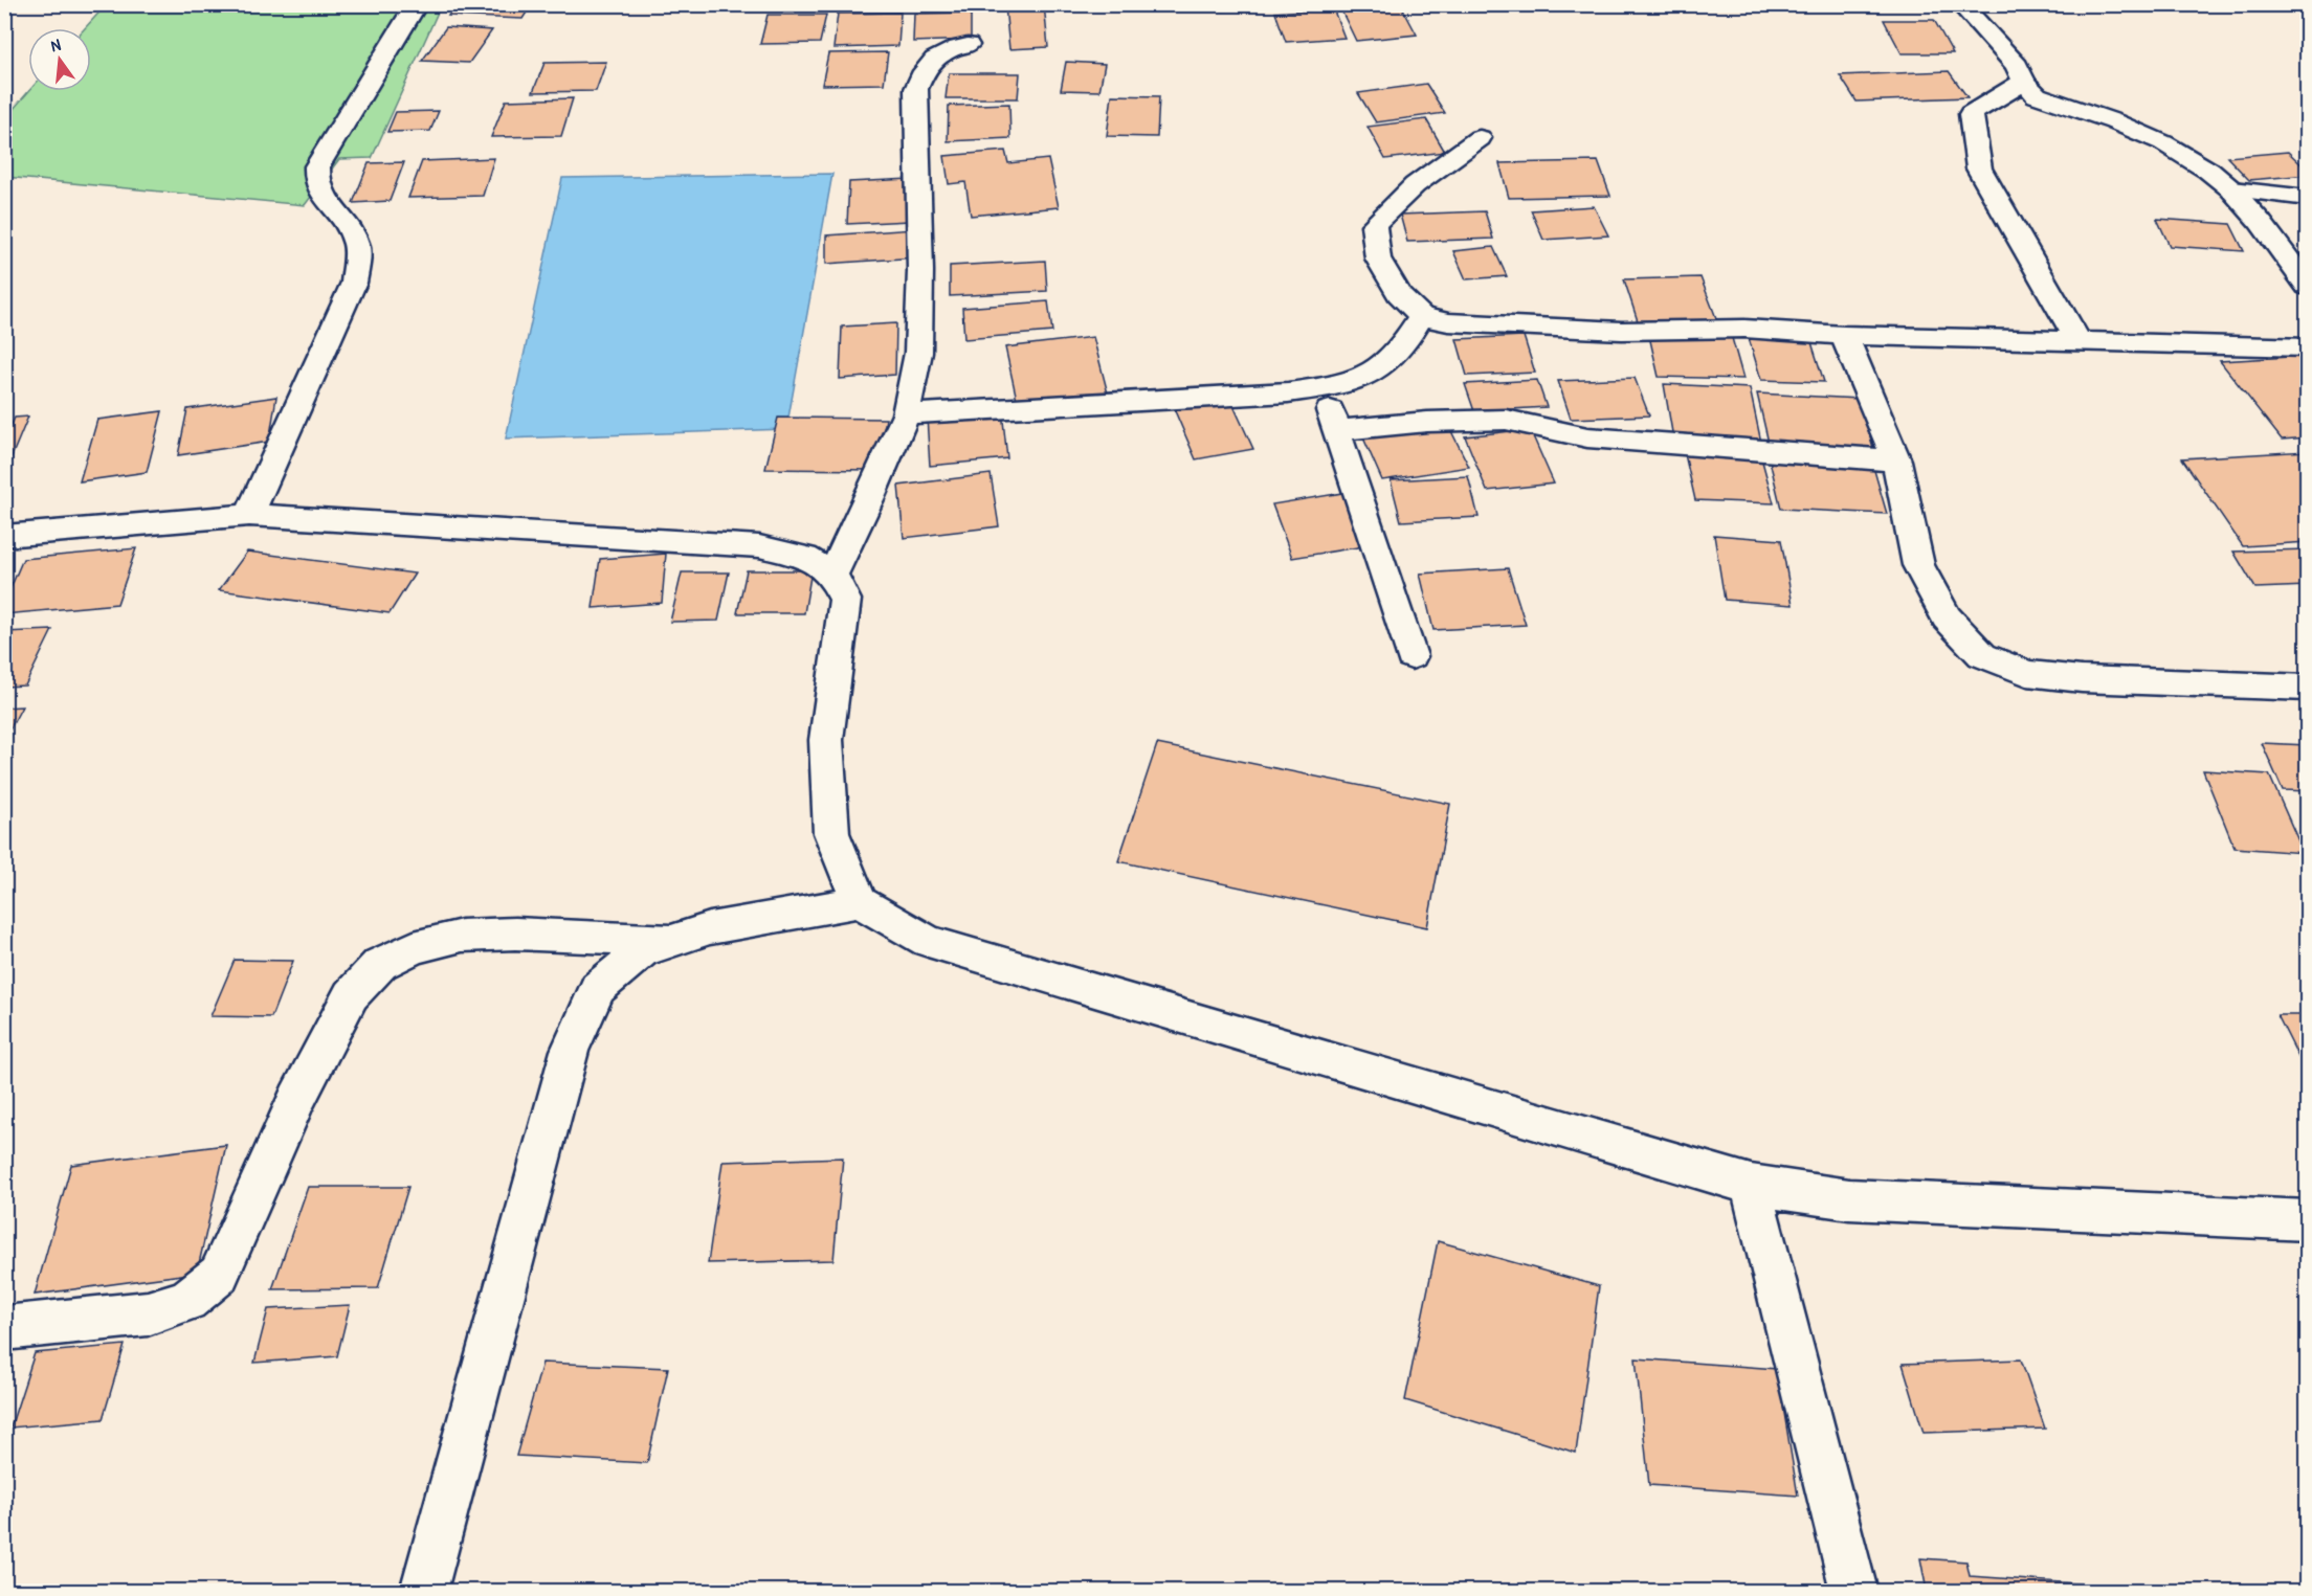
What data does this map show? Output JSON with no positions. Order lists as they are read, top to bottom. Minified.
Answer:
{"north":"top"}
